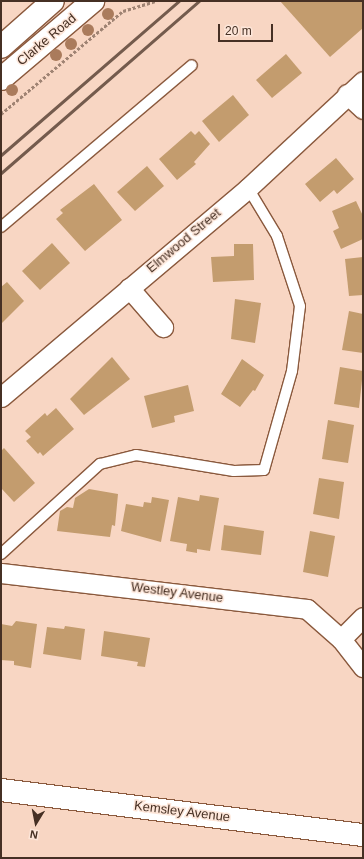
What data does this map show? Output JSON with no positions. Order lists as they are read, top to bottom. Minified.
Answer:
{"streets":{"street":["Clarke Road","Elmwood Street","Westley Avenue","Kemsley Avenue"]},"scale_bar":"20 m","north":"bottom"}
